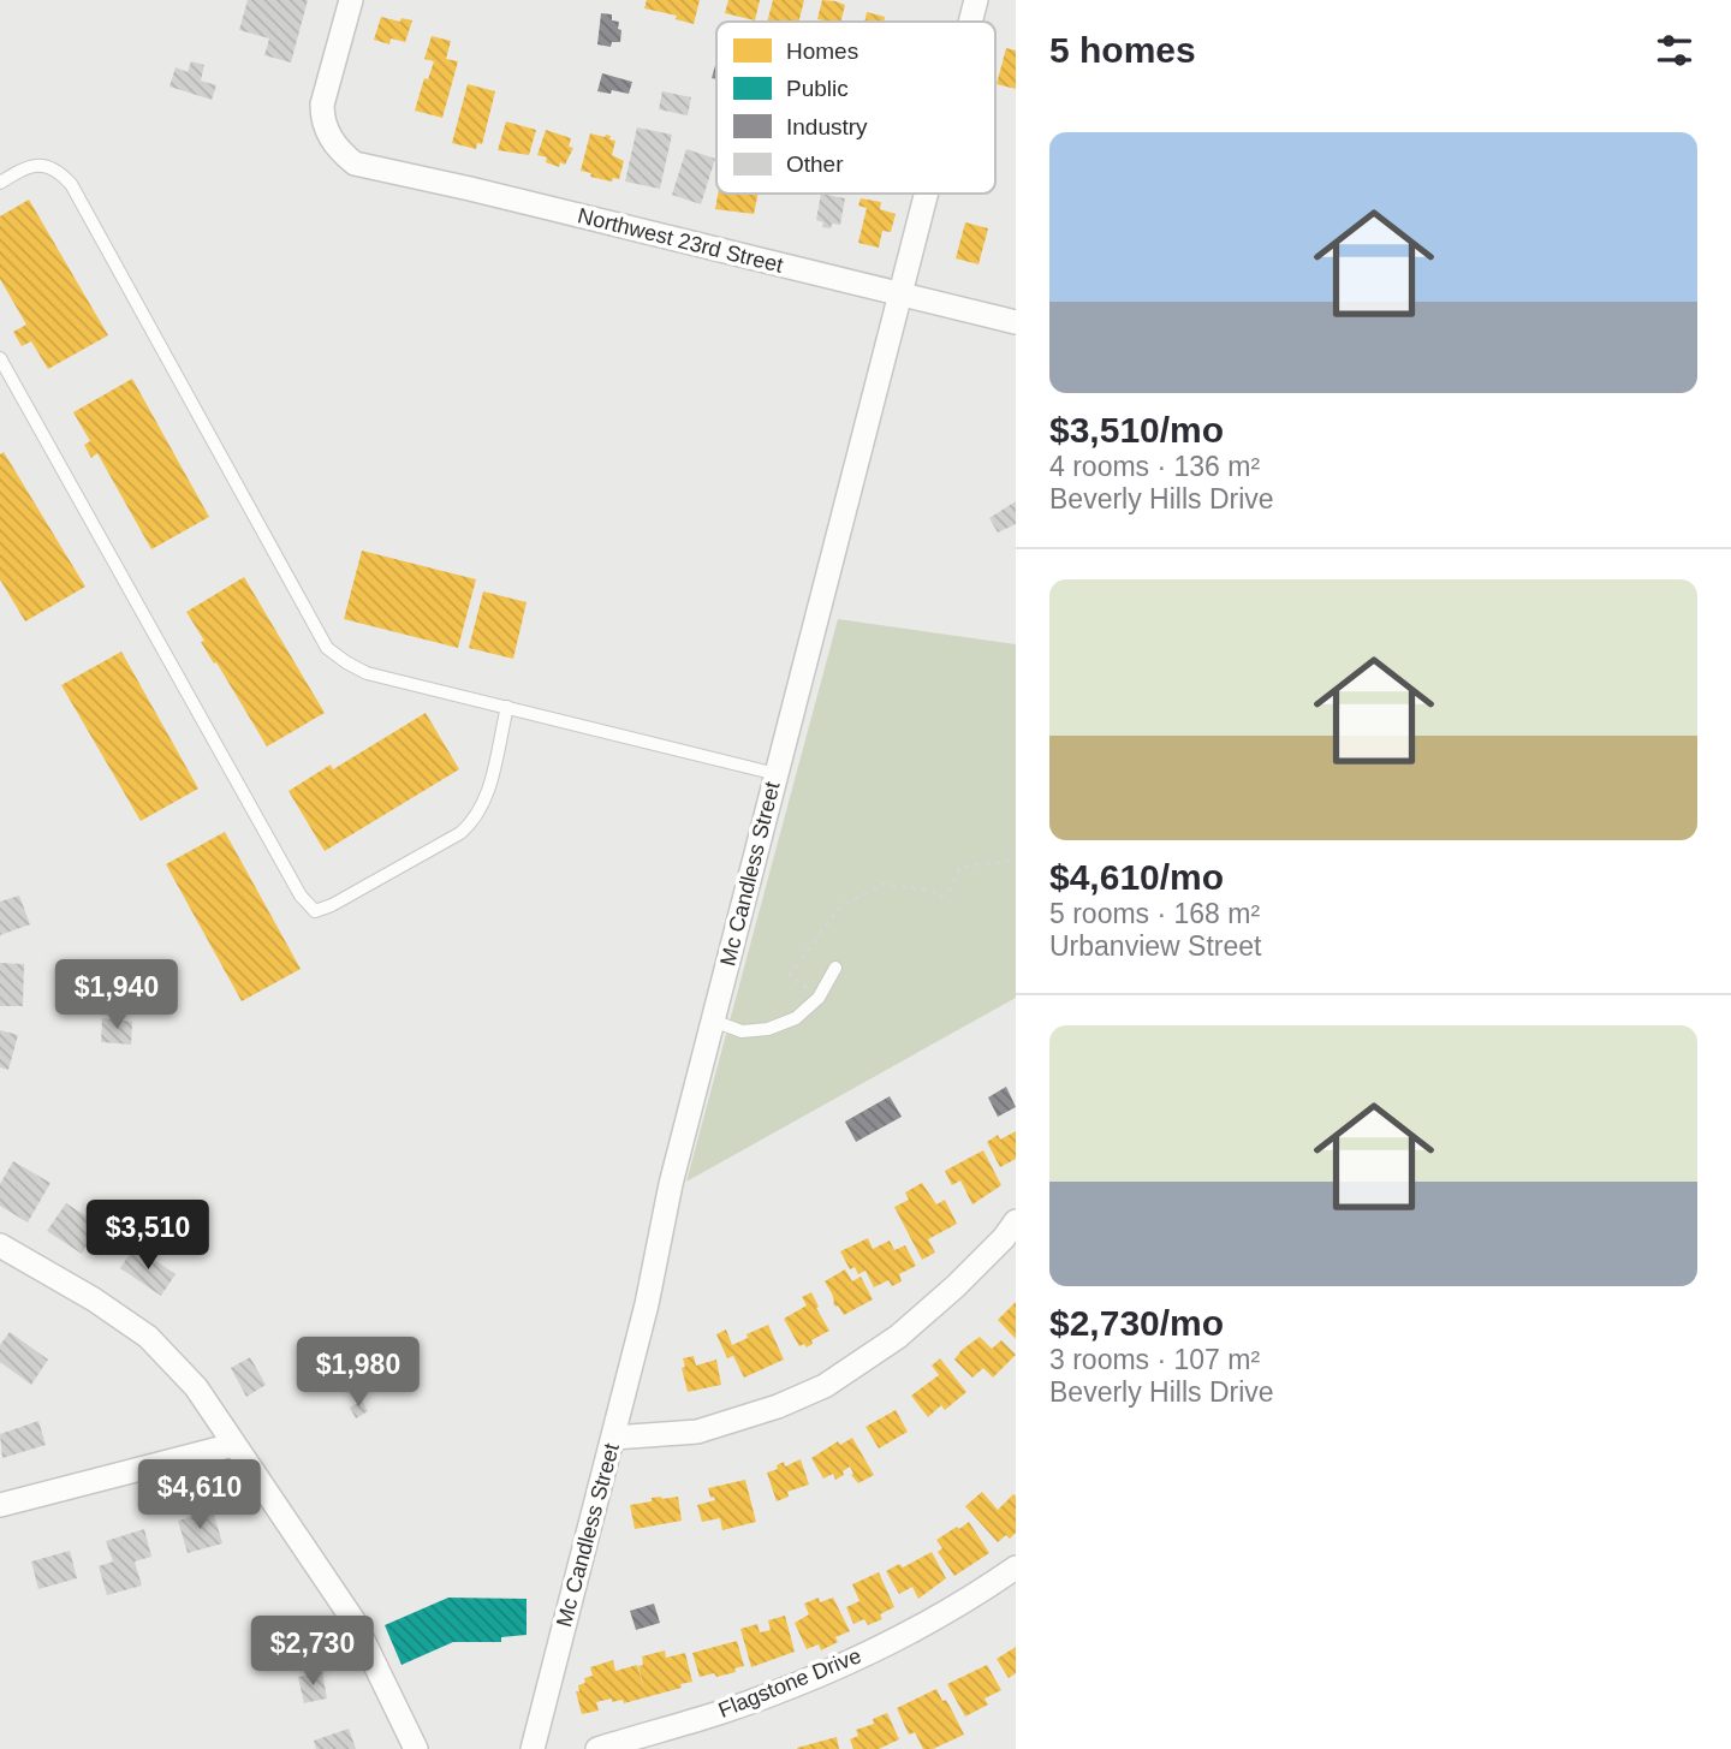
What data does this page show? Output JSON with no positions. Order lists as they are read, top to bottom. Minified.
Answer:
{"streets":{"street":["Northwest 23rd Street","Mc Candless Street","Flagstone Drive"]},"crossings":[["Northwest 23rd Street","Mc Candless Street"]],"legend":["Homes","Public","Industry","Other"],"page":{"heading":"5 homes","list":[{"name":"$3,510/mo","note":"4 rooms · 136 m² · Beverly Hills Drive"},{"name":"$4,610/mo","note":"5 rooms · 168 m² · Urbanview Street"},{"name":"$2,730/mo","note":"3 rooms · 107 m² · Beverly Hills Drive"}],"price":["$1,940","$3,510","$1,980","$4,610","$2,730"]}}
